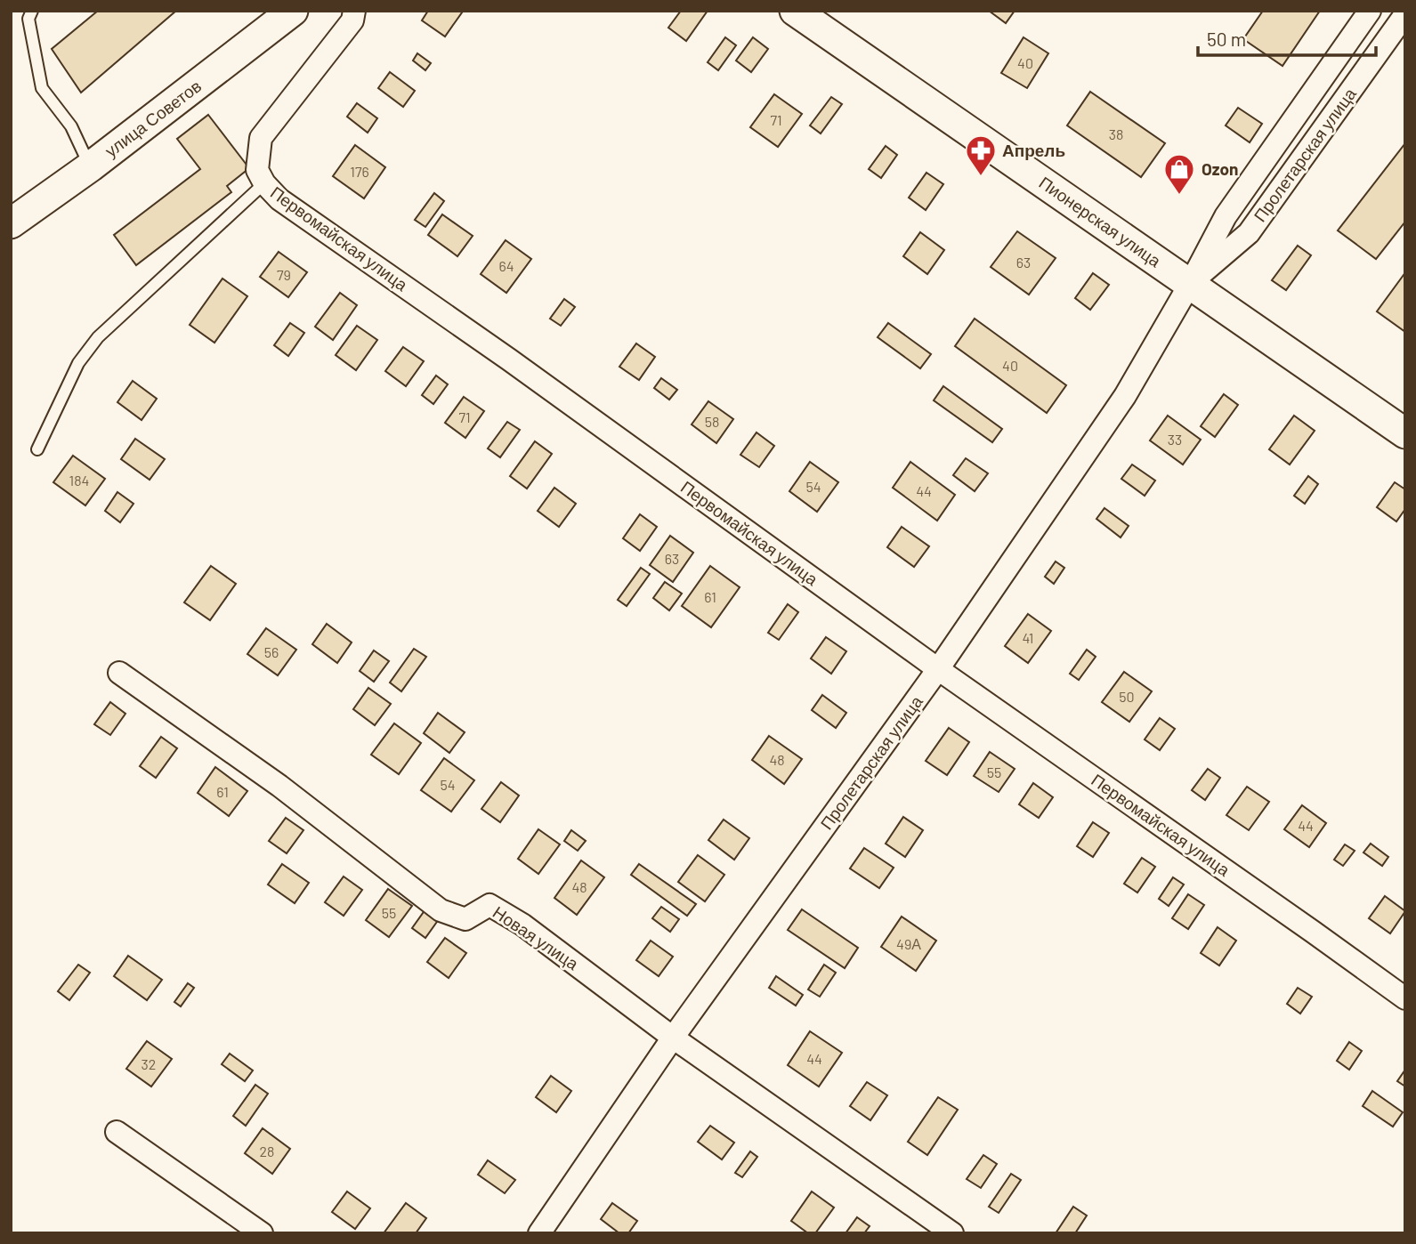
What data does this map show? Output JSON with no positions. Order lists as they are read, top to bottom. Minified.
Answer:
{"streets":{"main road":["улица Советов","Пионерская улица"],"street":["Пролетарская улица","Первомайская улица","Новая улица"]},"crossings":[["Пролетарская улица","Пионерская улица"],["Пролетарская улица","Первомайская улица"],["Пролетарская улица","Новая улица"]],"places":{"pharmacy":["Апрель"],"shop":["Ozon"]},"house_numbers":["40","71","38","176","63","64","79","40","71","58","33","184","54","44","63","61","41","56","50","48","55","54","61","44","48","55","49А","44","32","28"],"scale_bar":"50 m"}
